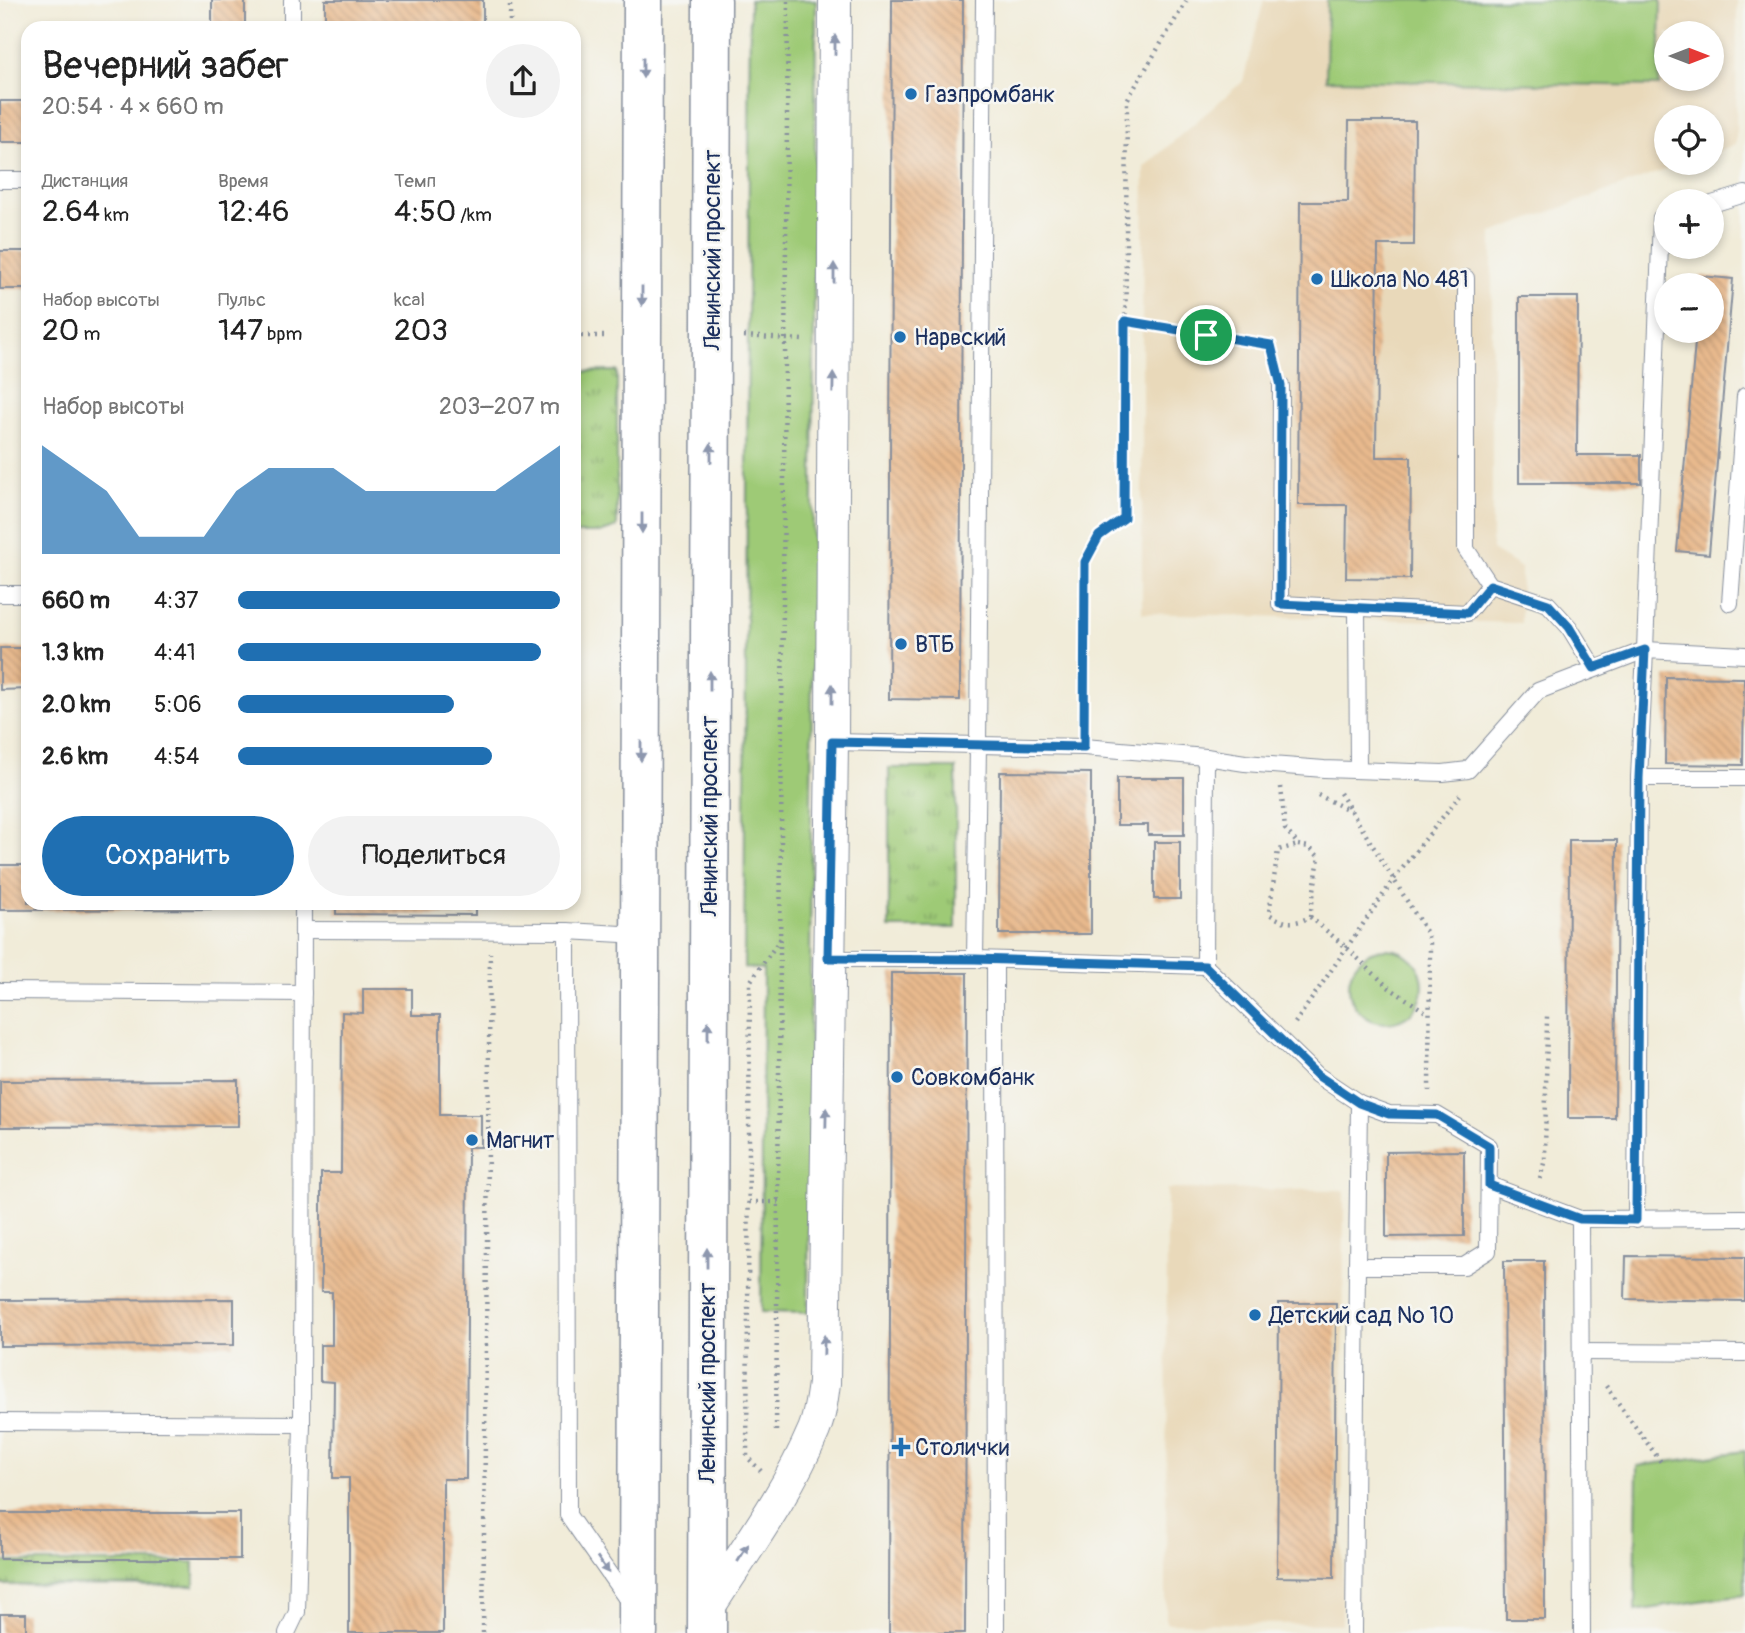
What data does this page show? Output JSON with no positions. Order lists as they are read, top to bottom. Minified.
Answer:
{"streets":{"main road":["Ленинский проспект"]},"places":{"other":["Газпромбанк","Школа № 481","Нарвский","ВТБ","Совкомбанк","Магнит","Детский сад № 10"],"health":["Столички"]},"north":"right","page":{"map_buttons":["+","−"],"heading":["Вечерний забег","20:54 · 4 × 660 m"],"stats":[["Дистанция","2.64 km"],["Время","12:46"],["Темп","4:50 /km"],["Набор высоты","20 m"],["Пульс","147 bpm"],["kcal","203"]],"chart":["Набор высоты","203–207 m"],"list":[{"name":"660 m","note":"4:37"},{"name":"1.3 km","note":"4:41"},{"name":"2.0 km","note":"5:06"},{"name":"2.6 km","note":"4:54"}],"buttons":["Сохранить","Поделиться"]}}
